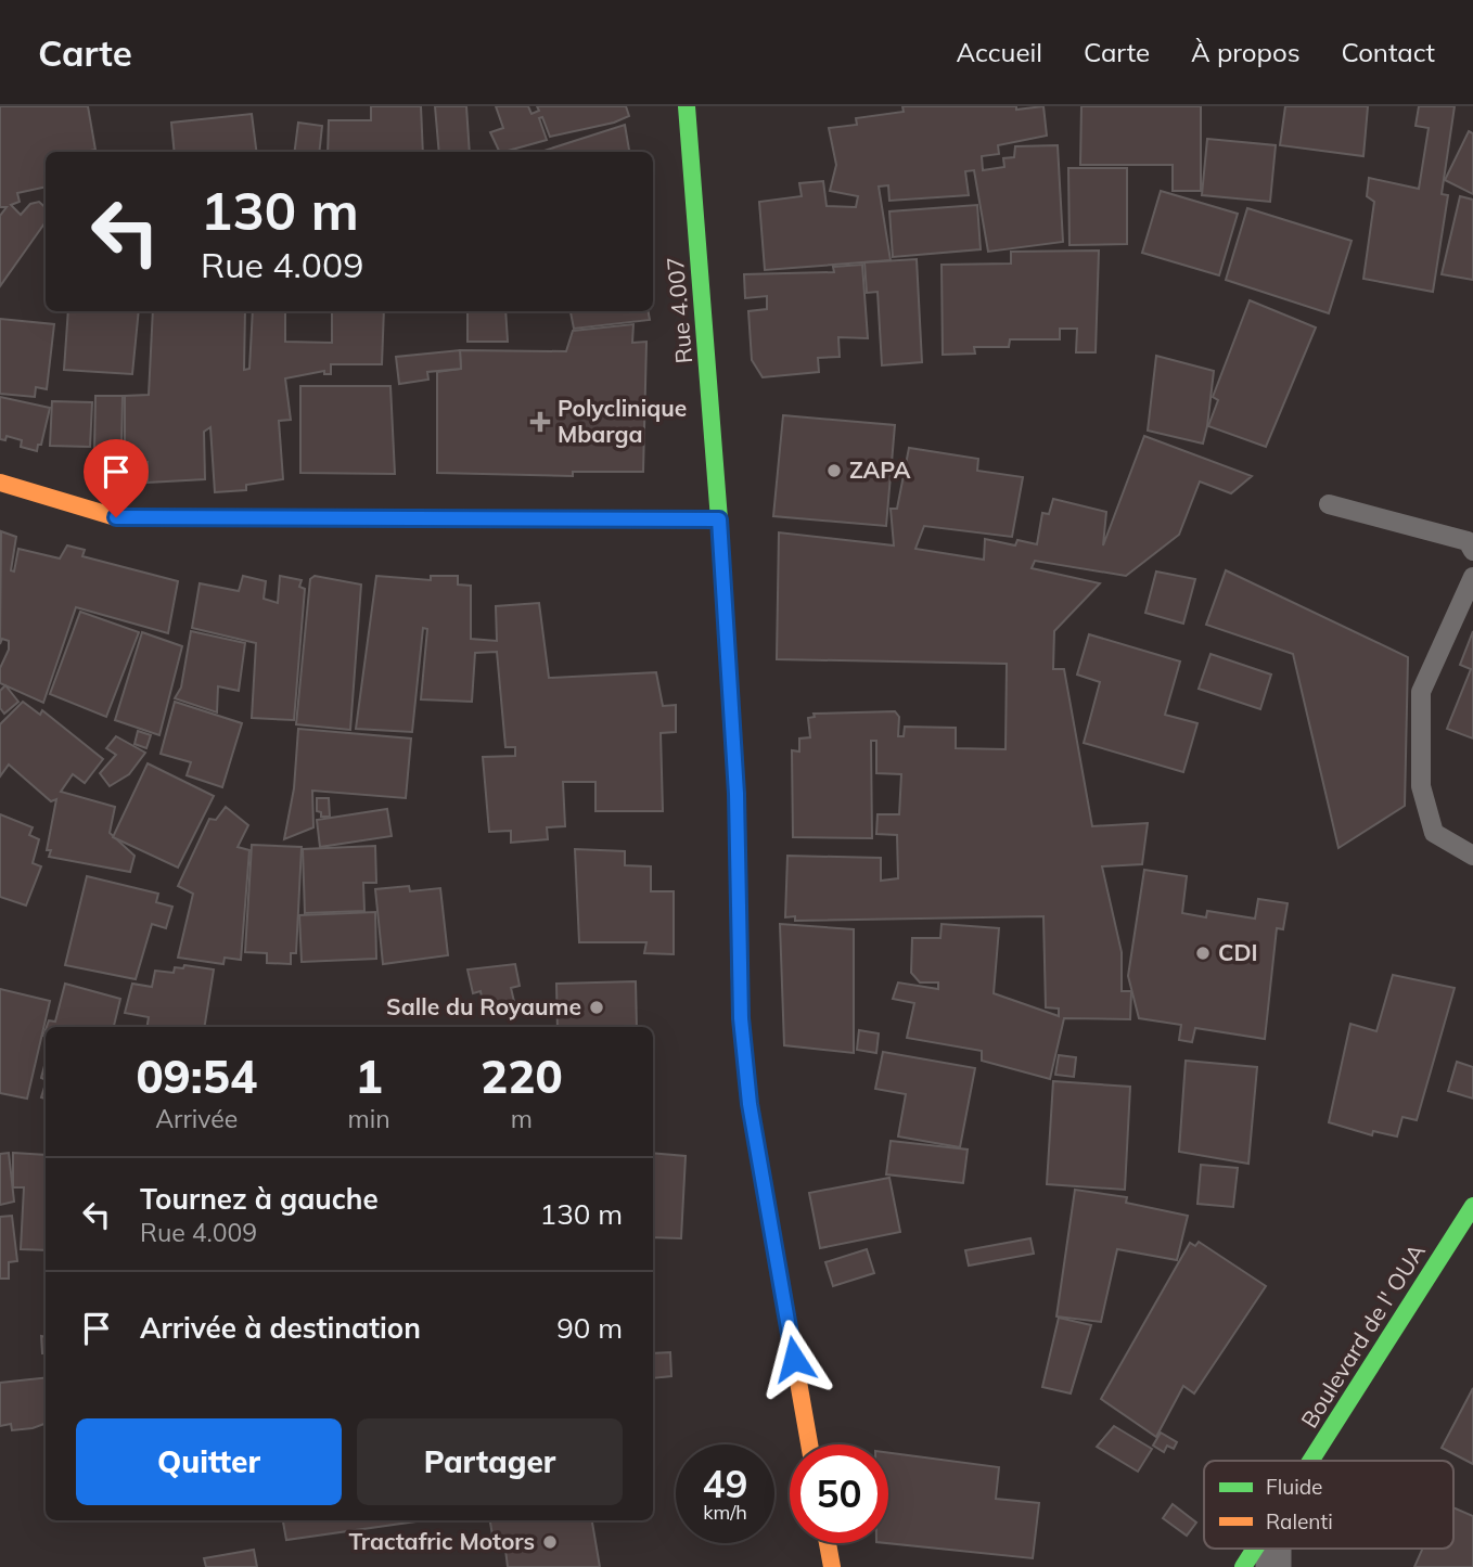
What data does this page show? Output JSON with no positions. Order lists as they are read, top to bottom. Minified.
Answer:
{"streets":{"main road":["Rue 4.007","Boulevard de l' OUA"]},"places":{"health":["Polyclinique Mbarga"],"other":["ZAPA","CDI","Salle du Royaume","Tractafric Motors"]},"legend":["Fluide","Ralenti"],"page":{"header":"Carte","nav":["Accueil","Carte","À propos","Contact"],"turn":["130 m","Rue 4.009"],"eta":["09:54","Arrivée","1","min","220","m"],"list":[{"name":"Tournez à gauche","note":"Rue 4.009","value":"130 m"},{"name":"Arrivée à destination","value":"90 m"}],"buttons":["Quitter","Partager"],"speed":"49 km/h","limit":"50"}}
